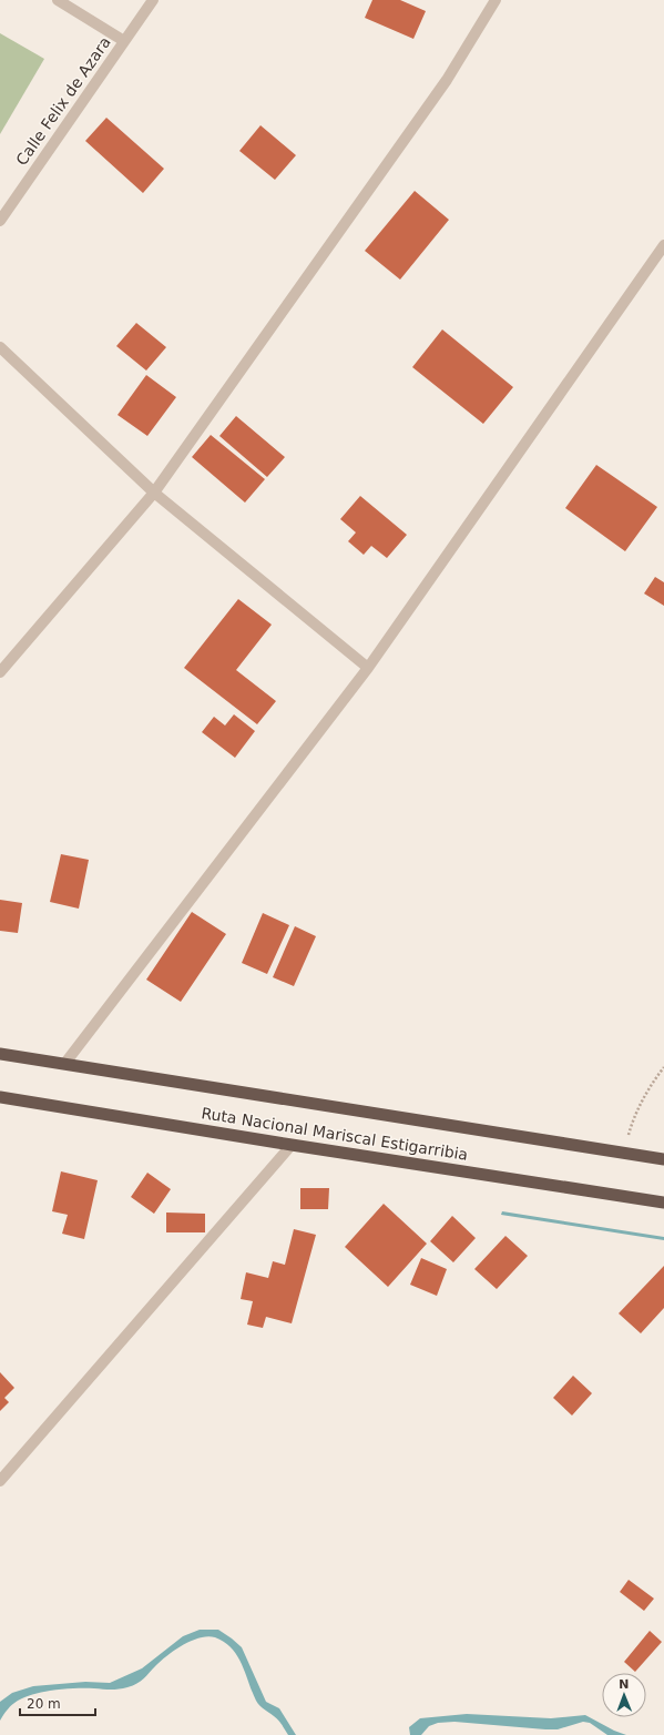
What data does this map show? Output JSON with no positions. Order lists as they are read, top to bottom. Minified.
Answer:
{"streets":{"highway":["Ruta Nacional Mariscal Estigarribia"],"street":["Calle Felix de Azara"]},"scale_bar":"20 m","north":"top"}
